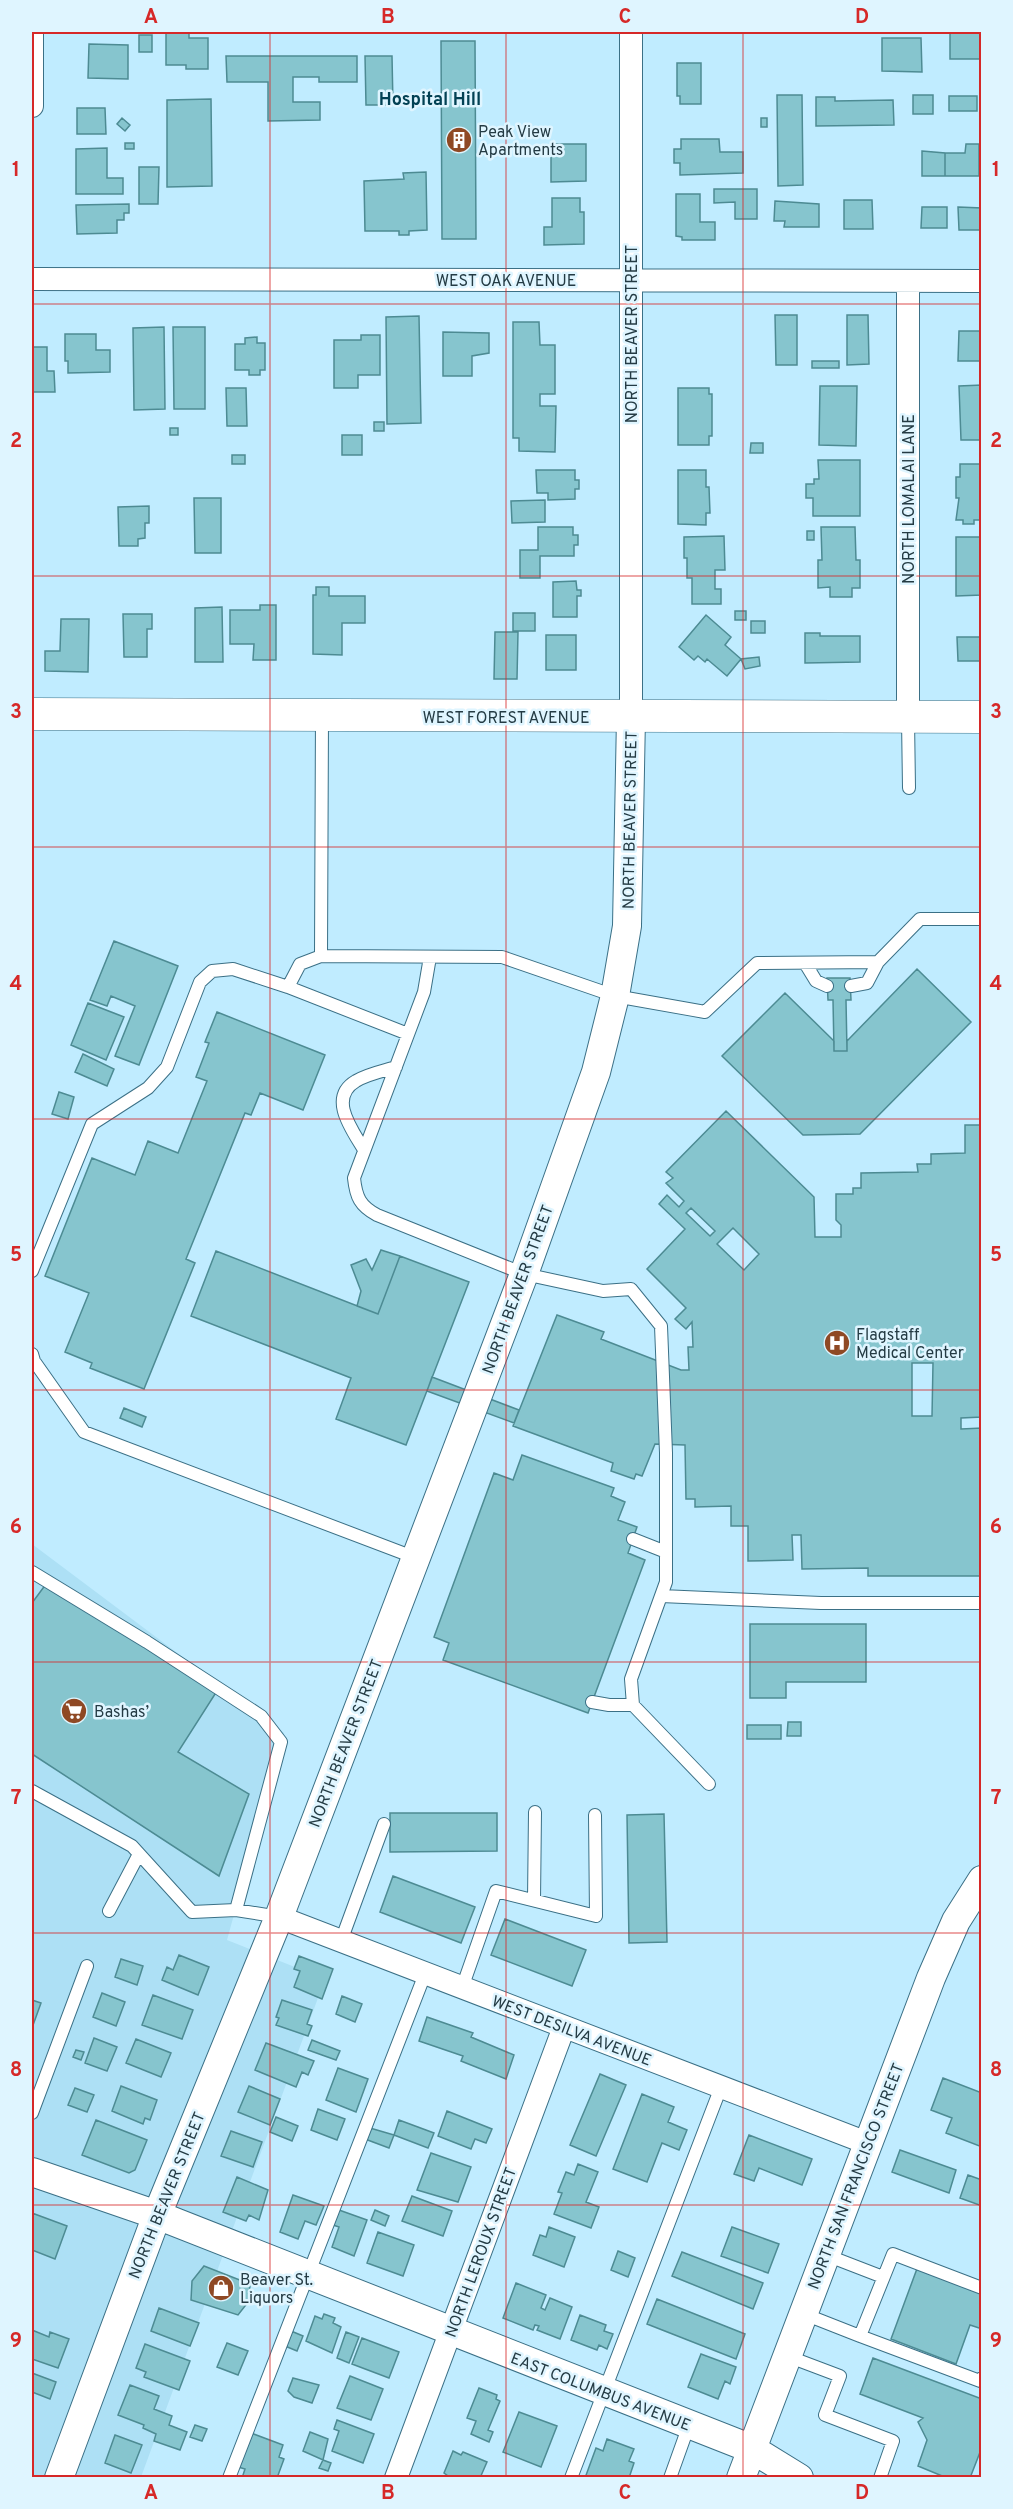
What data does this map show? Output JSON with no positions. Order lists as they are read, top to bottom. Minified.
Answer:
{"streets":{"main road":["WEST FOREST AVENUE"],"street":["WEST OAK AVENUE","NORTH BEAVER STREET","NORTH LOMALAI LANE","WEST DESILVA AVENUE","NORTH SAN FRANCISCO STREET","NORTH LEROUX STREET","EAST COLUMBUS AVENUE"]},"crossings":[["WEST OAK AVENUE","NORTH BEAVER STREET"],["WEST OAK AVENUE","NORTH LOMALAI LANE"],["NORTH BEAVER STREET","WEST FOREST AVENUE"],["NORTH BEAVER STREET","WEST DESILVA AVENUE"],["NORTH BEAVER STREET","EAST COLUMBUS AVENUE"],["NORTH LOMALAI LANE","WEST FOREST AVENUE"],["WEST DESILVA AVENUE","NORTH SAN FRANCISCO STREET"],["WEST DESILVA AVENUE","NORTH LEROUX STREET"],["NORTH SAN FRANCISCO STREET","EAST COLUMBUS AVENUE"],["NORTH LEROUX STREET","EAST COLUMBUS AVENUE"]],"districts":["Hospital Hill"],"places":{"building":["Peak View Apartments"],"hospital":["Flagstaff Medical Center"],"supermarket":["Bashas’"],"shop":["Beaver St. Liquors"]},"grid":{"columns":["A","B","C","D"],"rows":["1","2","3","4","5","6","7","8","9"]}}
